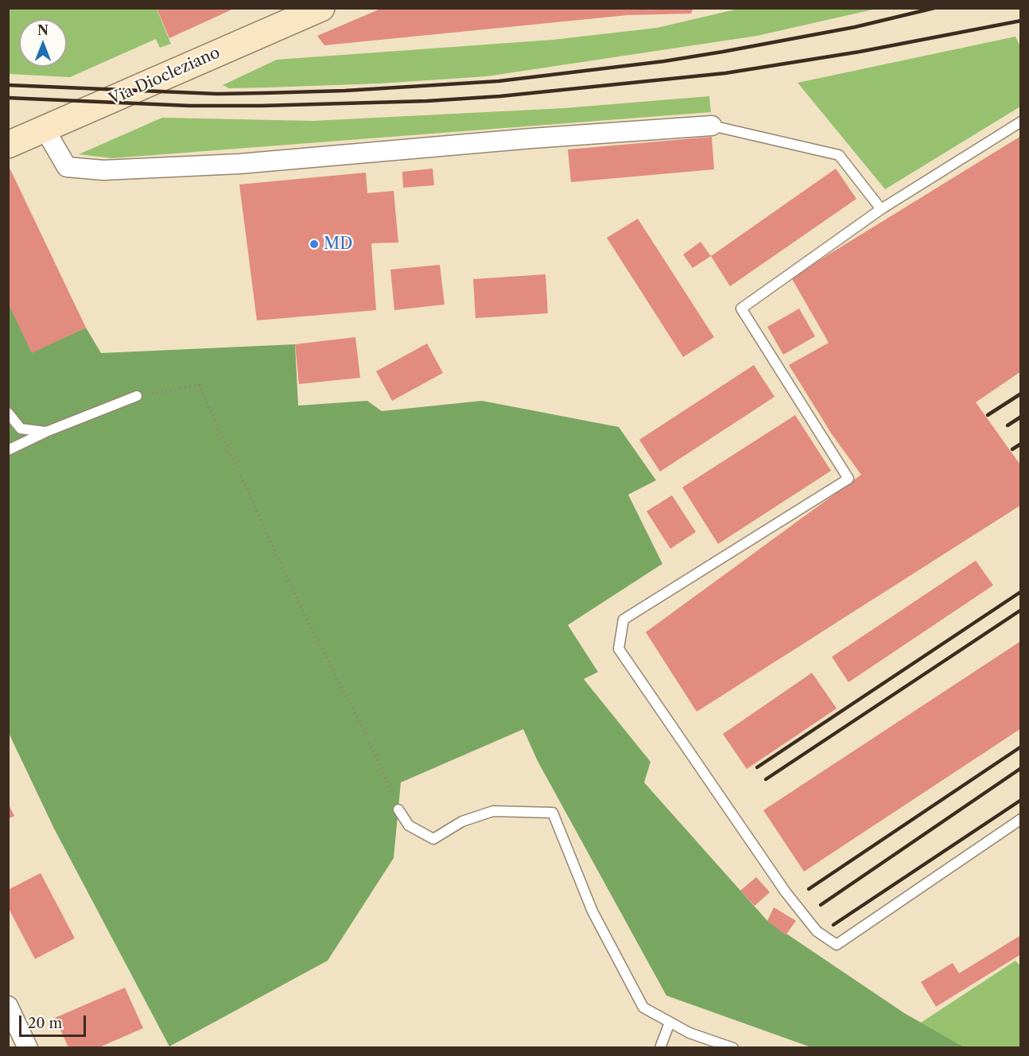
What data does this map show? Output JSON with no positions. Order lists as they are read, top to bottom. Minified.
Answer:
{"streets":{"street":["Via Diocleziano"]},"places":["MD"],"scale_bar":"20 m","north":"top"}
